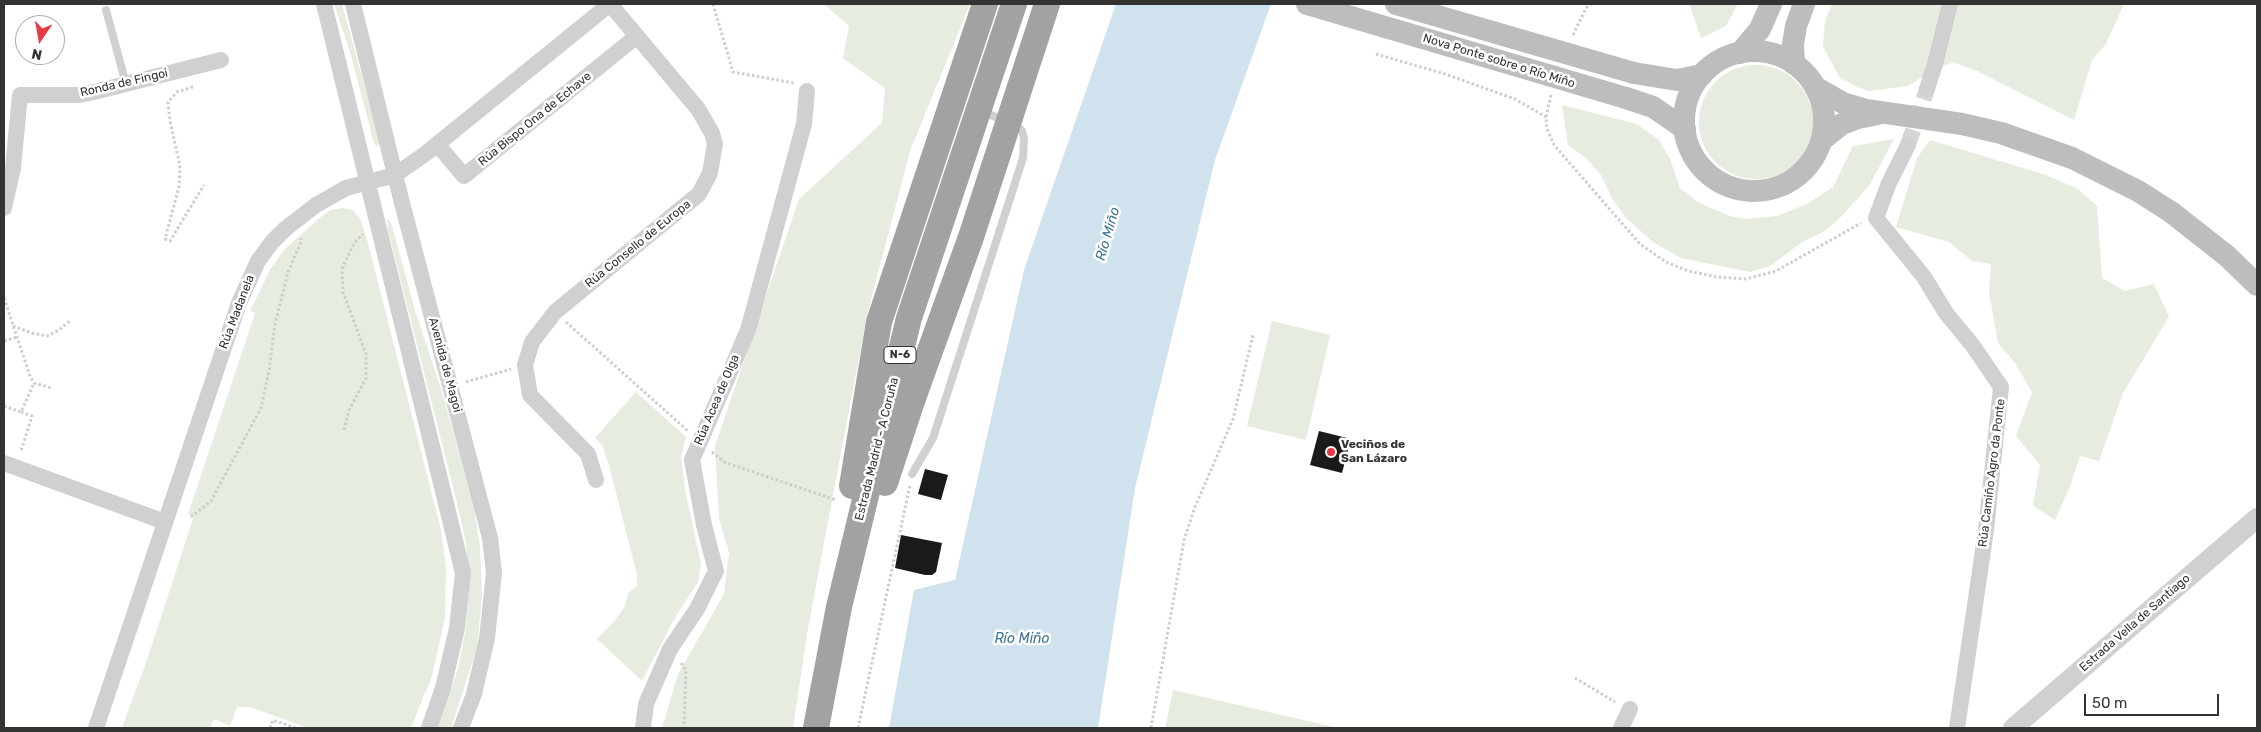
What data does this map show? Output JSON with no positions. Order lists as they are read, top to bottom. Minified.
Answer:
{"streets":{"highway":["N-6","Estrada Madrid - A Coruña"],"main road":["Nova Ponte sobre o Río Miño"],"street":["Ronda de Fingoi","Rúa Bispo Ona de Echave","Rúa Consello de Europa","Rúa Madanela","Avenida de Magoi","Rúa Acea de Olga","Rúa Camiño Agro da Ponte","Estrada Vella de Santiago"]},"crossings":[["Rúa Bispo Ona de Echave","Rúa Consello de Europa"],["Rúa Madanela","Avenida de Magoi"]],"water":["Río Miño"],"places":["Veciños de San Lázaro"],"scale_bar":"50 m","north":"bottom"}
